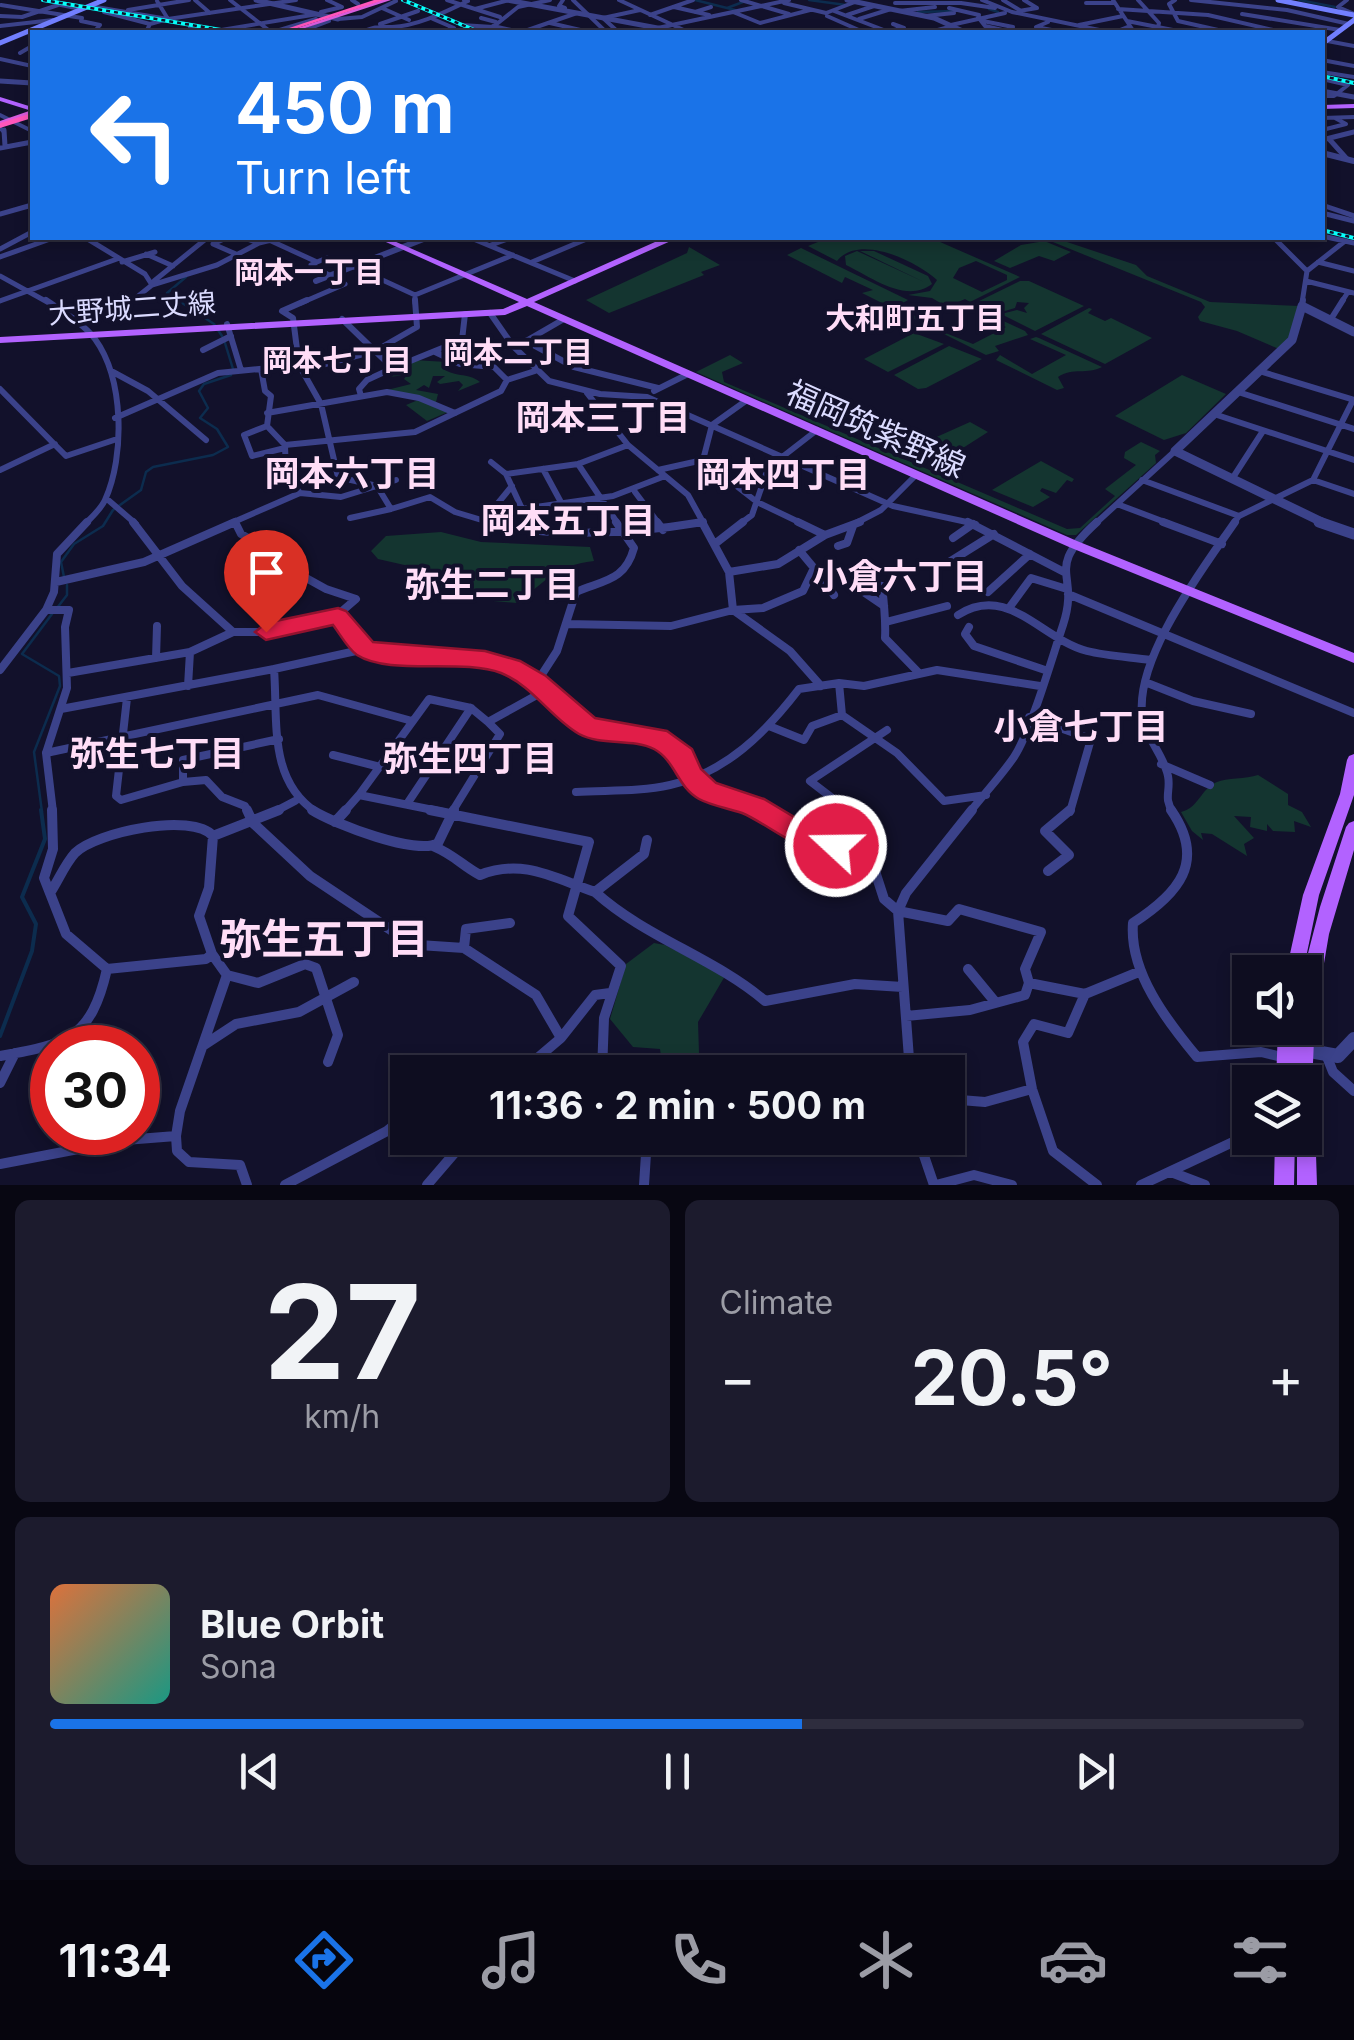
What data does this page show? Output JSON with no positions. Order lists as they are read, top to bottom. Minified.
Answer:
{"streets":{"main road":["大野城二丈線","福岡筑紫野線"]},"crossings":[["大野城二丈線","福岡筑紫野線"]],"districts":["岡本一丁目","大和町五丁目","岡本二丁目","岡本七丁目","岡本三丁目","岡本六丁目","岡本四丁目","岡本五丁目","小倉六丁目","弥生二丁目","小倉七丁目","弥生七丁目","弥生四丁目","弥生五丁目"],"page":{"turn":["450 m","Turn left"],"limit":"30","trip":"11:36 · 2 min · 500 m","tile":[["27","km/h"],"Climate"],"heat":["−","20.5°","+"],"song":["Blue Orbit","Sona"],"tabs":"11:34"}}
